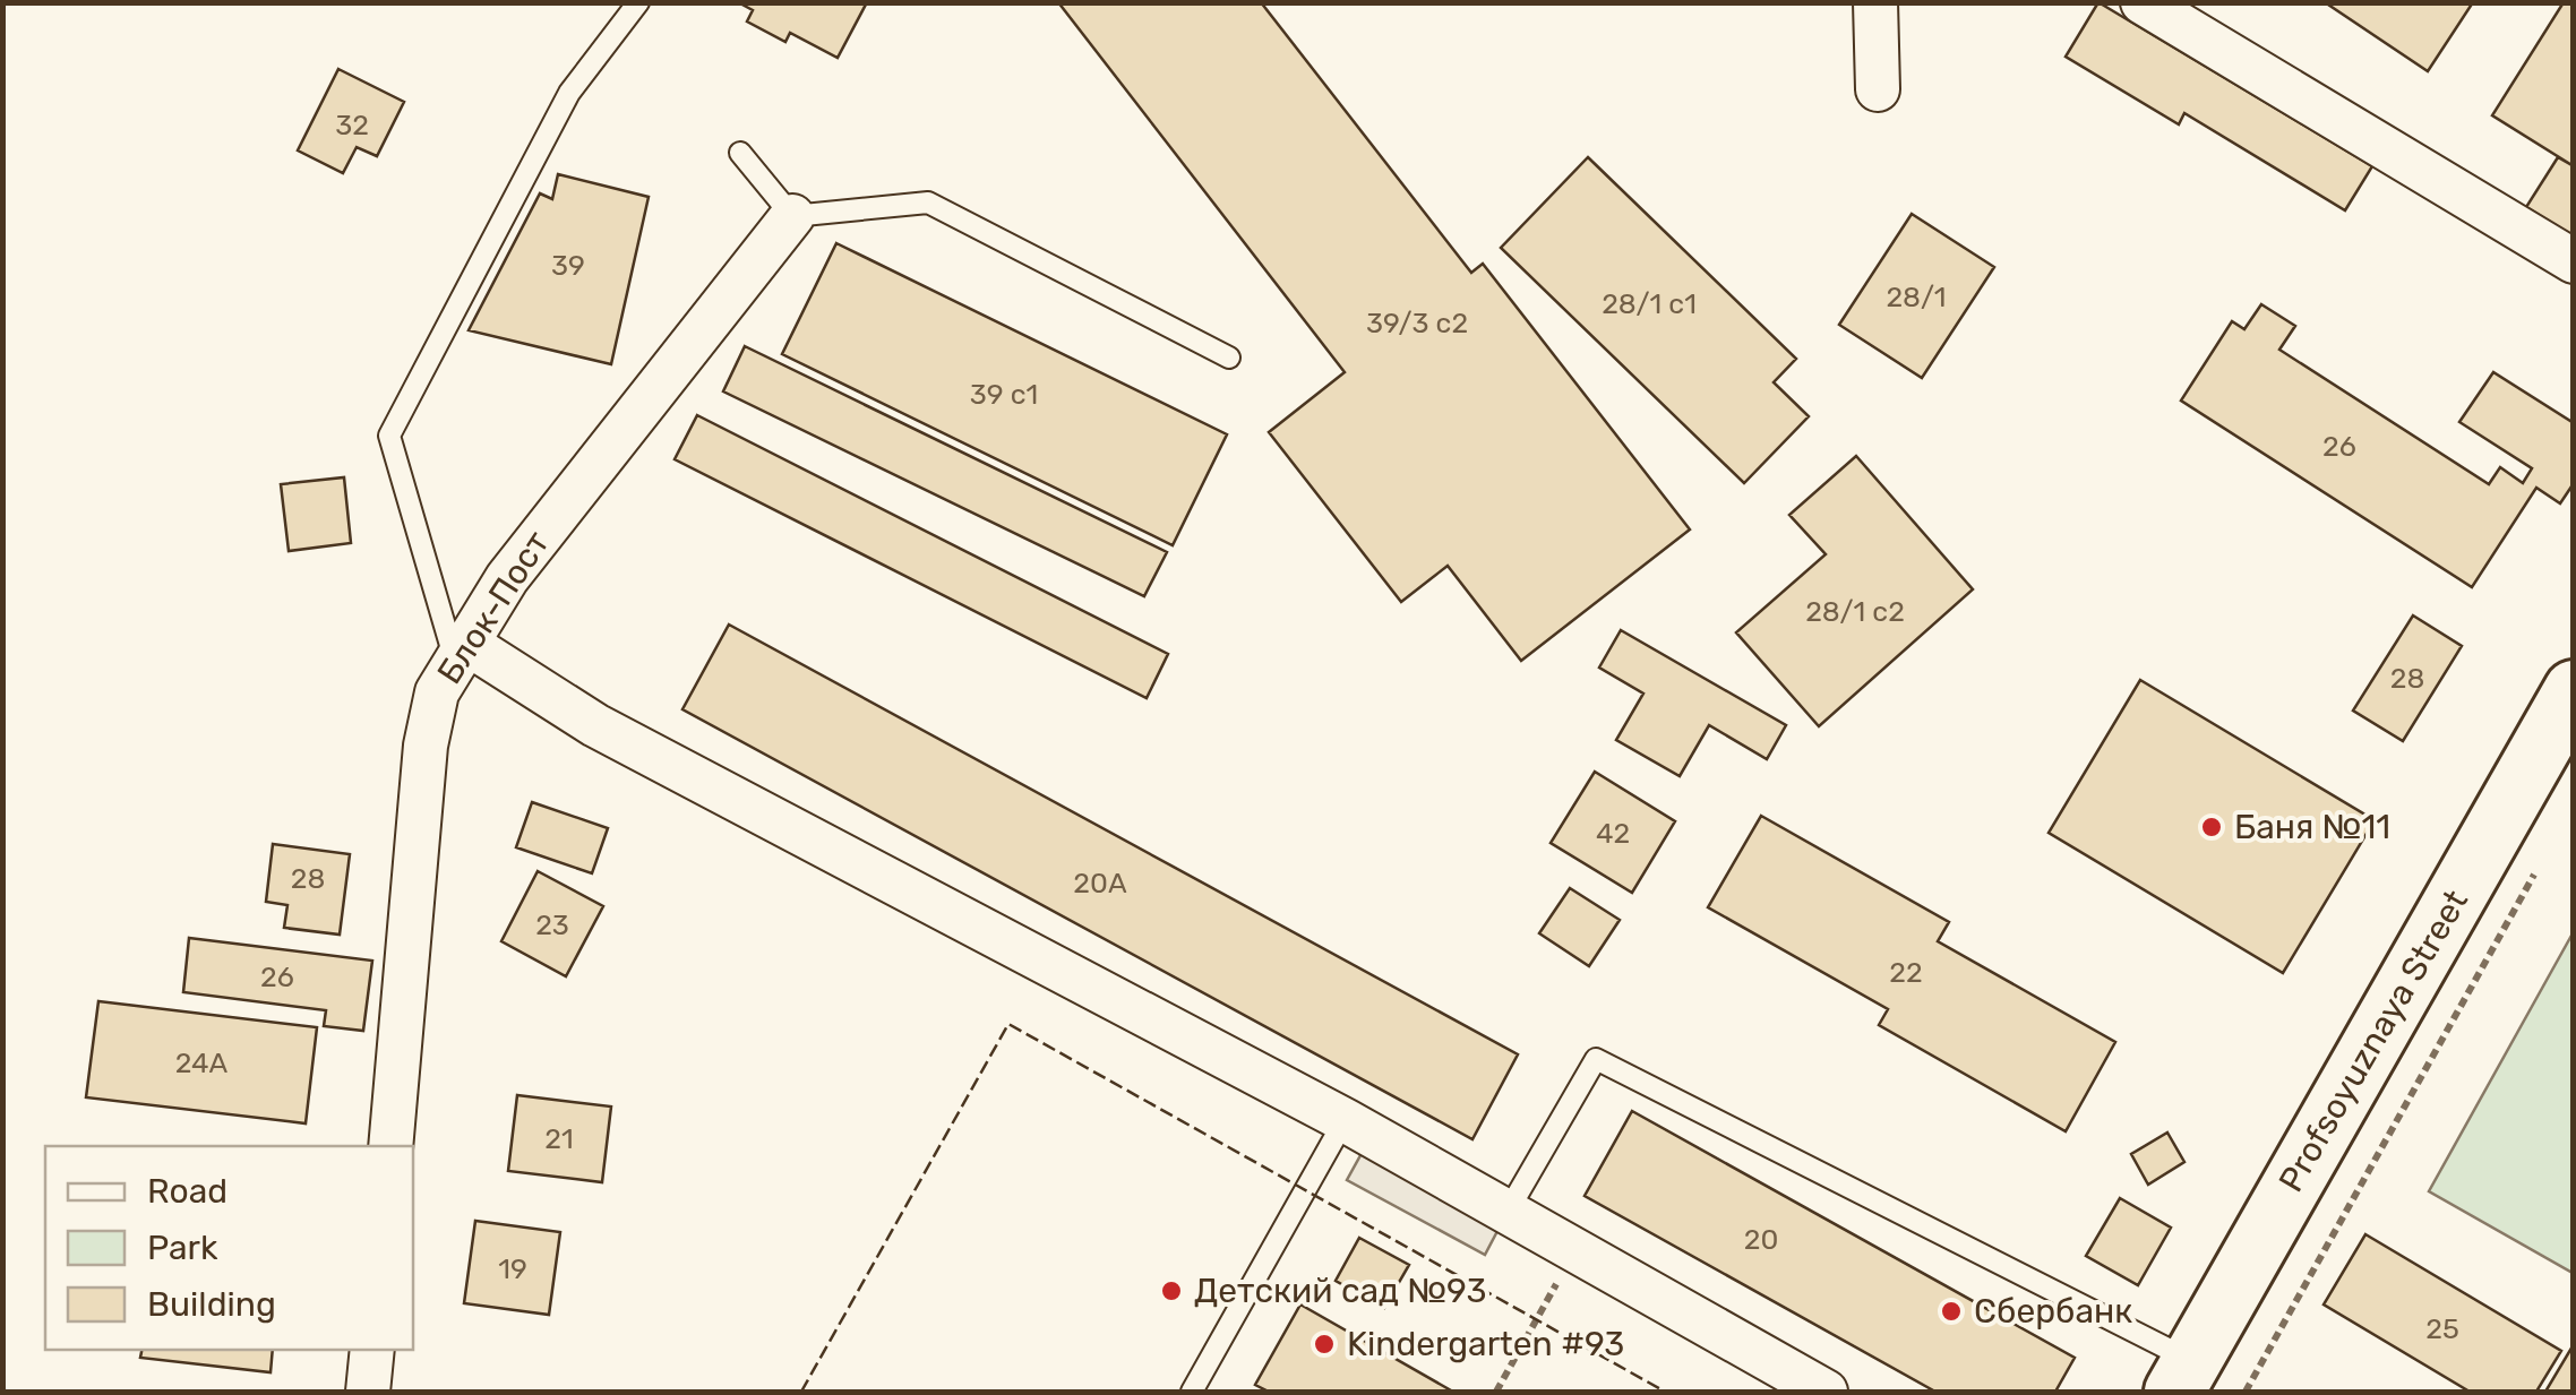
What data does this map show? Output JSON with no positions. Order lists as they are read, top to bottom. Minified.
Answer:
{"streets":{"main road":["Profsoyuznaya Street"],"street":["Блок-Пост"]},"places":["Баня №11","Детский сад №93","Сбербанк","Kindergarten #93"],"house_numbers":["32","39","28/1","28/1 с1","39/3 с2","39 с1","26","28/1 с2","28","42","28","20А","23","22","26","24А","21","20","19","25"],"legend":["Road","Park","Building"]}
